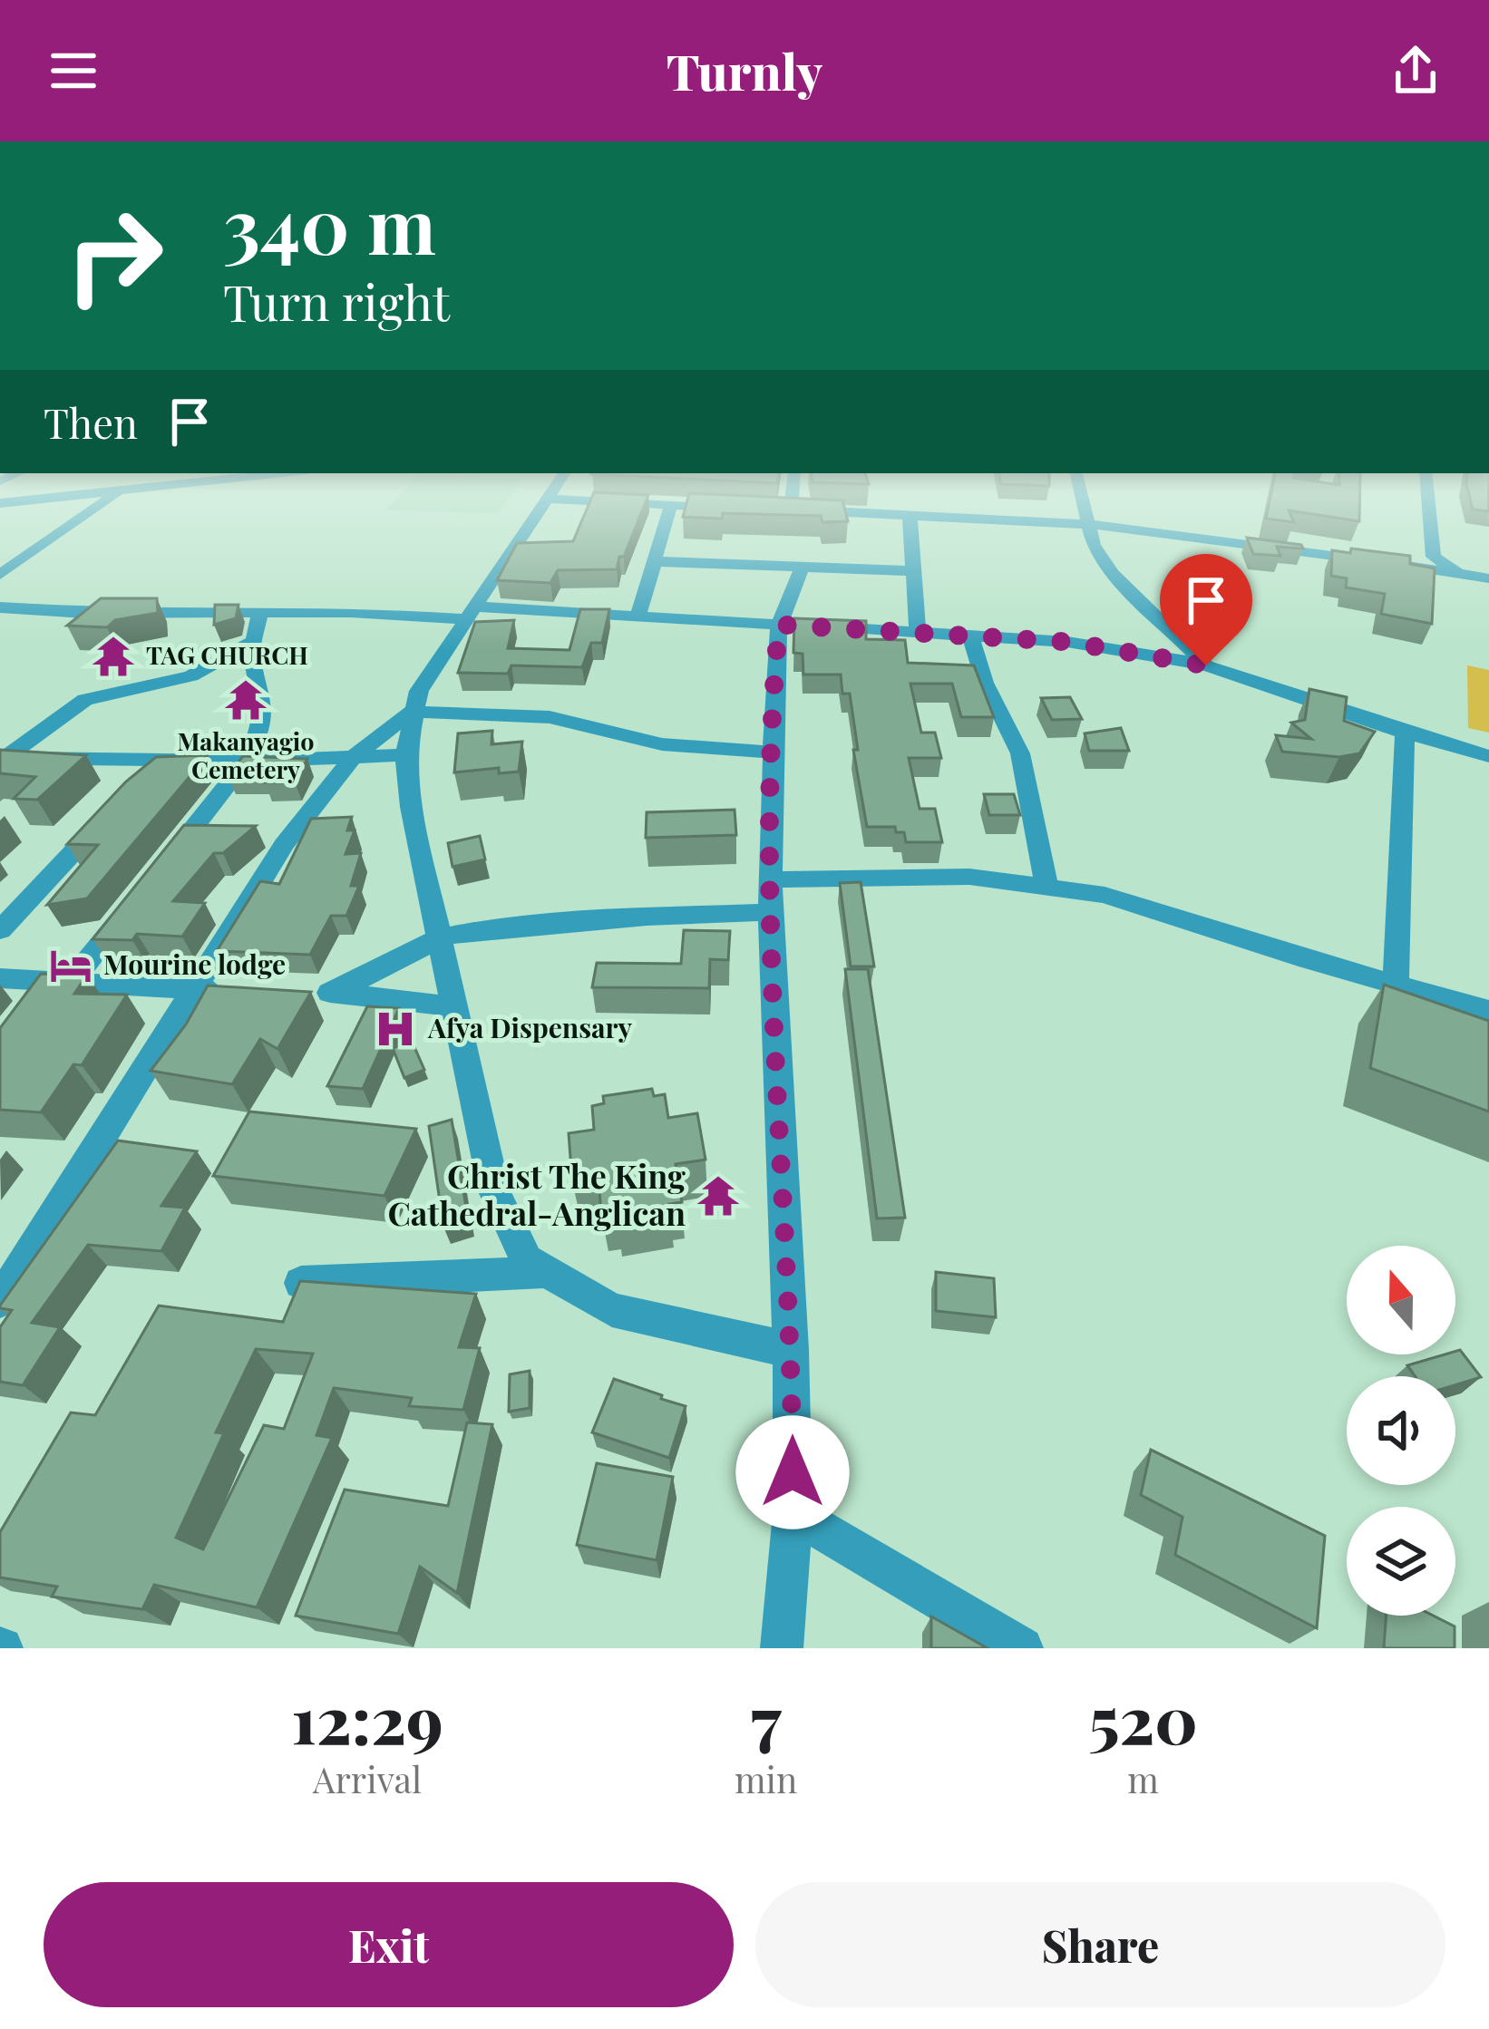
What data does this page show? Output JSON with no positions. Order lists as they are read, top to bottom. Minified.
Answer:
{"places":{"temple":["TAG CHURCH","Makanyagio Cemetery","Christ The King Cathedral-Anglican"],"hotel":["Mourine lodge"],"hospital":["Afya Dispensary"]},"north":"top","page":{"header":"Turnly","turn":["340 m","Turn right"],"then":"Then","eta":["12:29","Arrival","7","min","520","m"],"buttons":["Exit","Share"]}}
